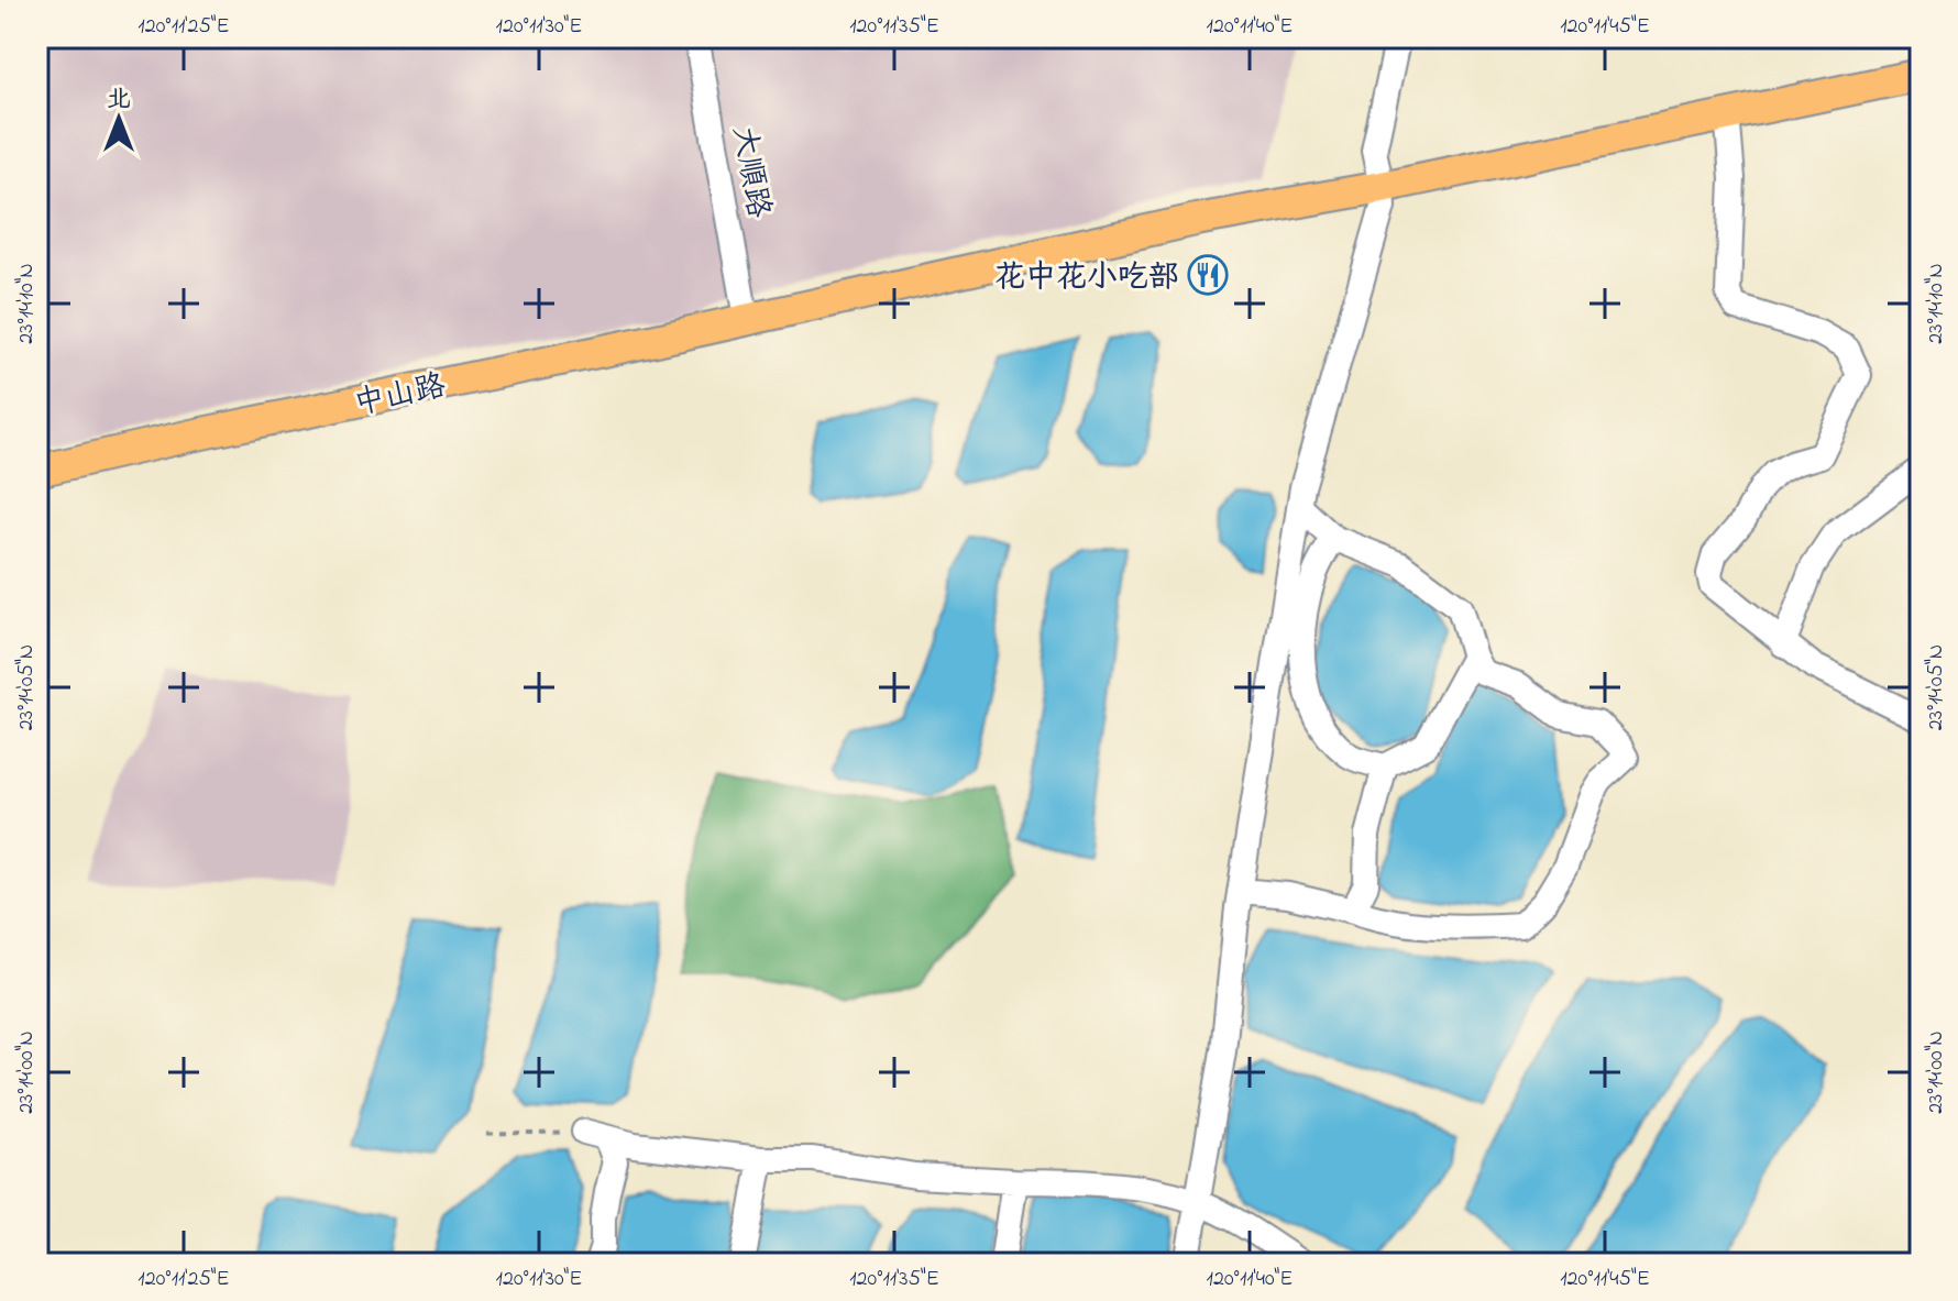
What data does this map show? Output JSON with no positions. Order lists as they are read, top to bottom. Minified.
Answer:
{"streets":{"main road":["中山路"],"street":["大順路"]},"crossings":[["大順路","中山路"]],"places":{"restaurant":["花中花小吃部"]},"north":"top","coordinates":["120°11'25\"E","120°11'30\"E","120°11'35\"E","120°11'40\"E","120°11'45\"E","23°14'10\"N","23°14'05\"N","23°14'00\"N"]}
